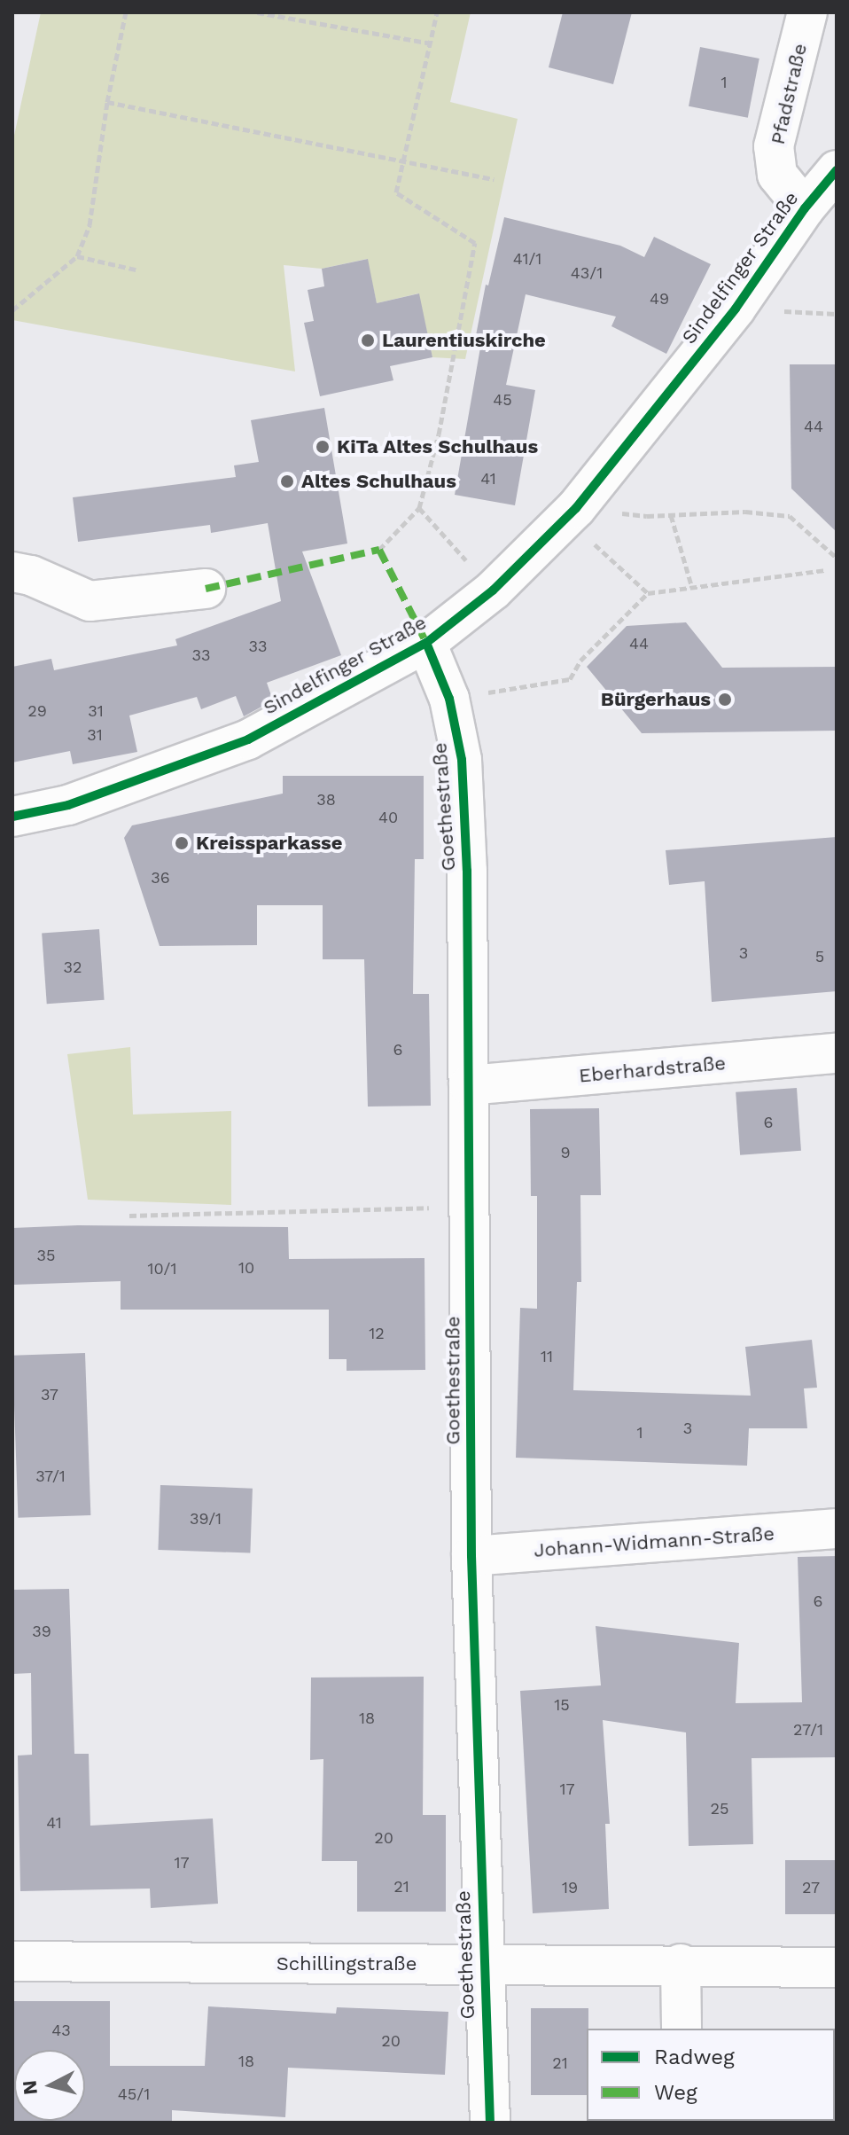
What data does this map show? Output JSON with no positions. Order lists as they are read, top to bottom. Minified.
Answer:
{"streets":{"street":["Pfadstraße","Sindelfinger Straße","Goethestraße","Eberhardstraße","Johann-Widmann-Straße","Schillingstraße"]},"crossings":[["Pfadstraße","Sindelfinger Straße"],["Sindelfinger Straße","Goethestraße"],["Goethestraße","Eberhardstraße"],["Goethestraße","Johann-Widmann-Straße"],["Goethestraße","Schillingstraße"]],"places":["Laurentiuskirche","KiTa Altes Schulhaus","Altes Schulhaus","Bürgerhaus","Kreissparkasse"],"house_numbers":["1","41/1","43/1","49","45","44","41","44","33","33","29","31","31","38","40","36","3","5","32","6","6","9","35","10","10/1","12","11","37","3","1","37/1","39/1","6","39","15","18","27/1","17","25","41","20","17","21","19","27","43","20","18","21","45/1"],"legend":["Radweg","Weg"],"north":"left"}
